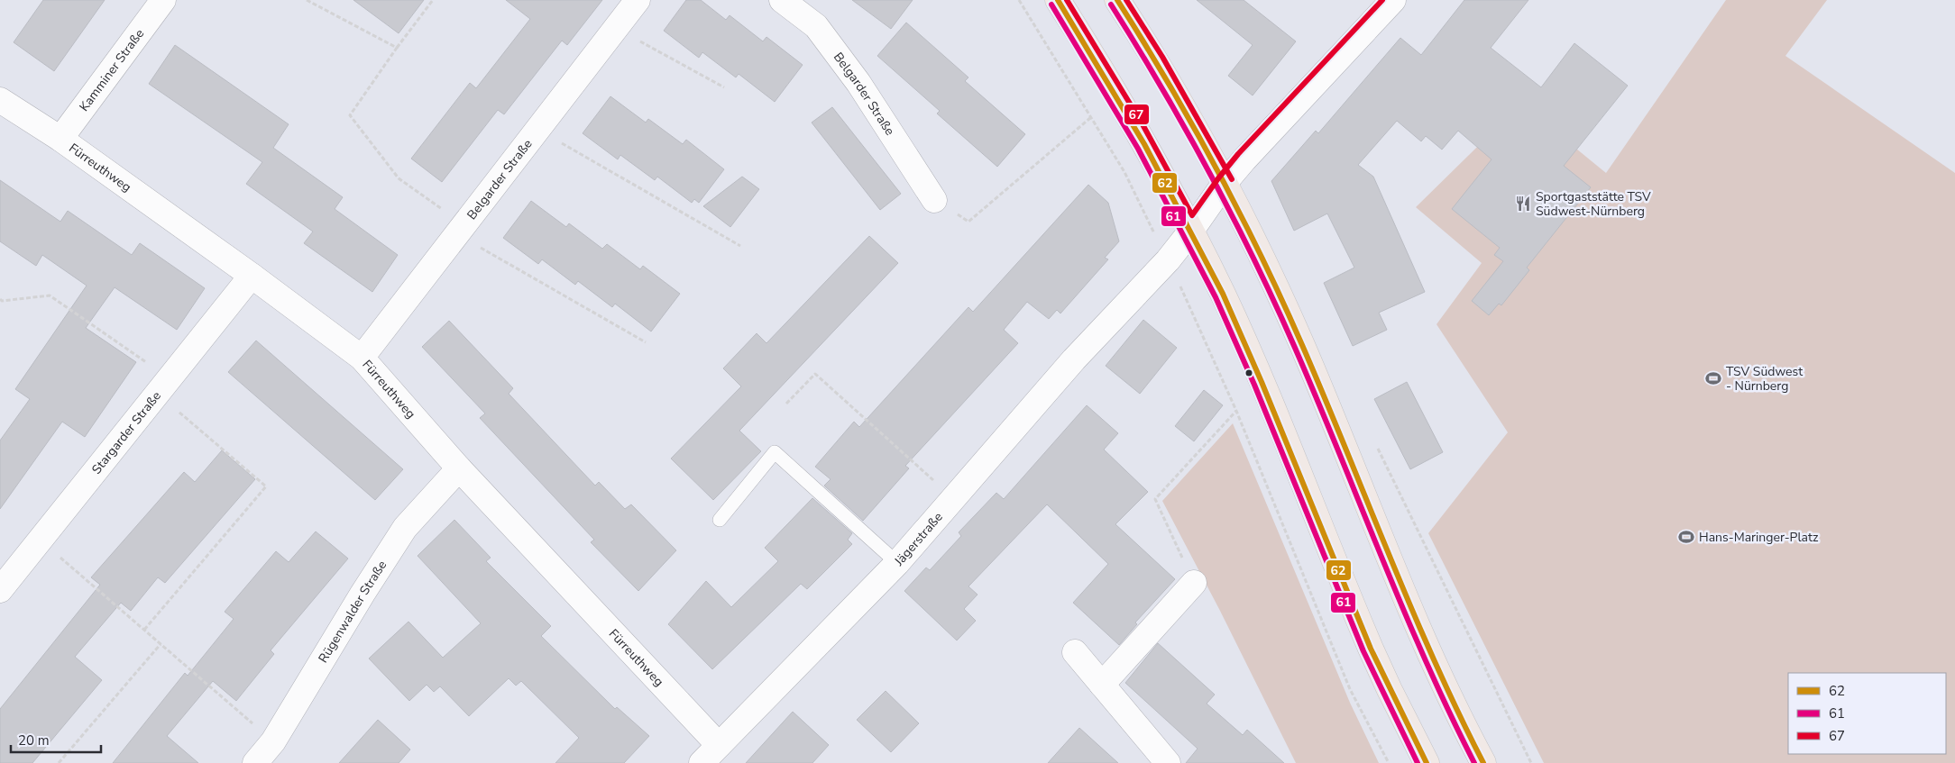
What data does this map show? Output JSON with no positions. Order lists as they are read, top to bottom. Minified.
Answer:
{"streets":{"street":["Kamminer Straße","Belgarder Straße","Fürreuthweg","Stargarder Straße","Jägerstraße","Rügenwalder Straße"]},"crossings":[["Kamminer Straße","Fürreuthweg"],["Belgarder Straße","Fürreuthweg"],["Fürreuthweg","Stargarder Straße"],["Fürreuthweg","Jägerstraße"],["Fürreuthweg","Rügenwalder Straße"]],"places":{"restaurant":["Sportgaststätte TSV Südwest-Nürnberg"],"sports":["TSV Südwest - Nürnberg","Hans-Maringer-Platz"]},"lines":["transit line 62","transit line 67","transit line 61"],"legend":["62","61","67"],"scale_bar":"20 m"}
